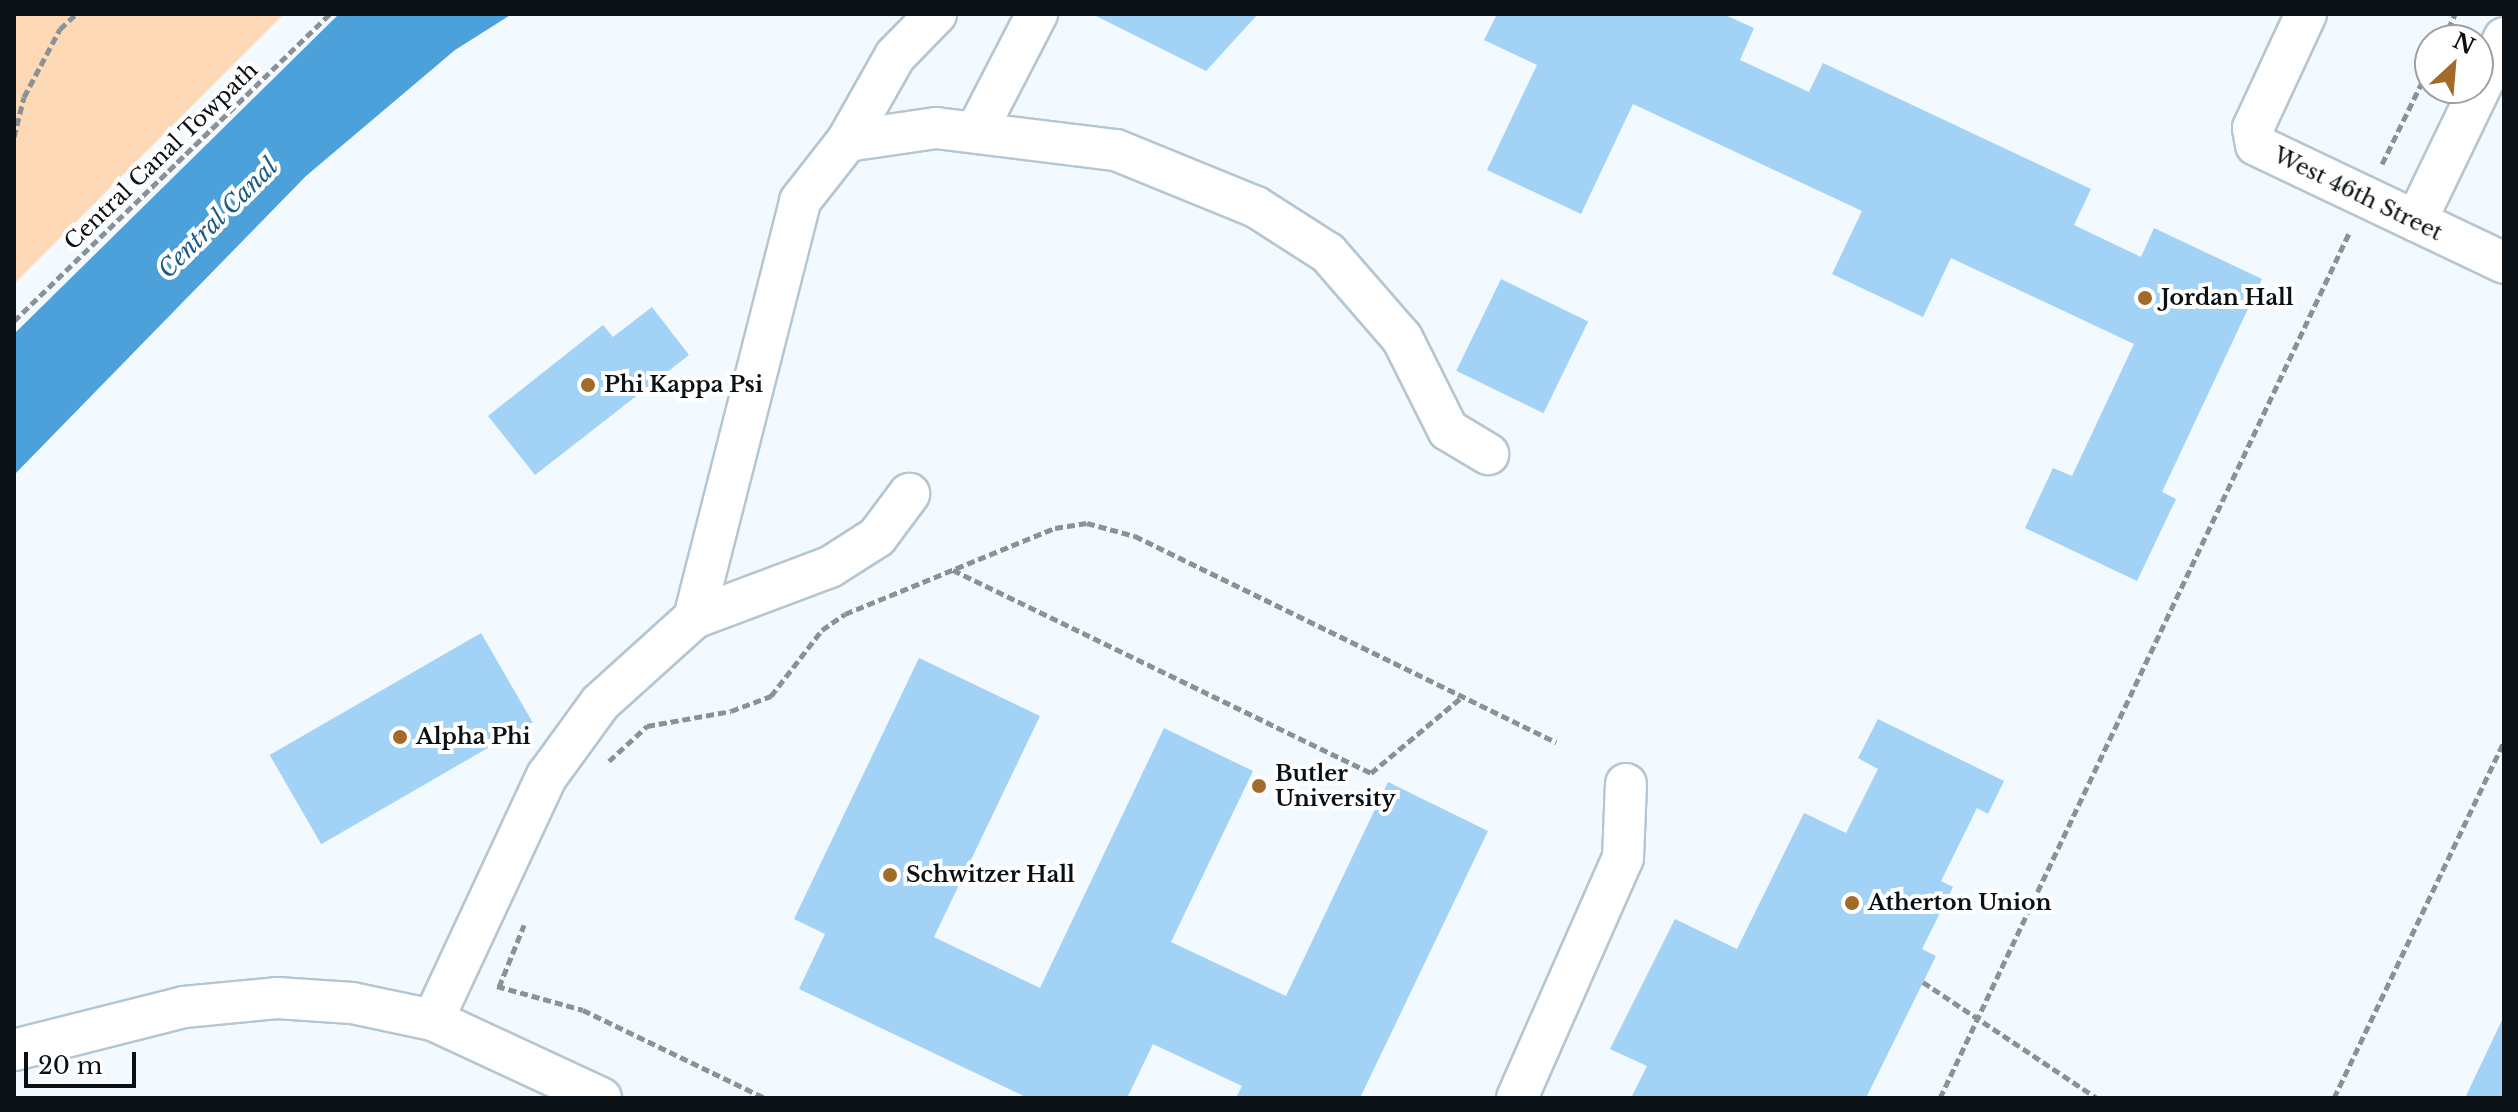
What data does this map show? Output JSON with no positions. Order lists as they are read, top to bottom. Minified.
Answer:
{"streets":{"street":["West 46th Street"],"path":["Central Canal Towpath"]},"water":["Central Canal"],"places":["Jordan Hall","Phi Kappa Psi","Alpha Phi","Butler University","Schwitzer Hall","Atherton Union"],"scale_bar":"20 m","north":"top right"}
